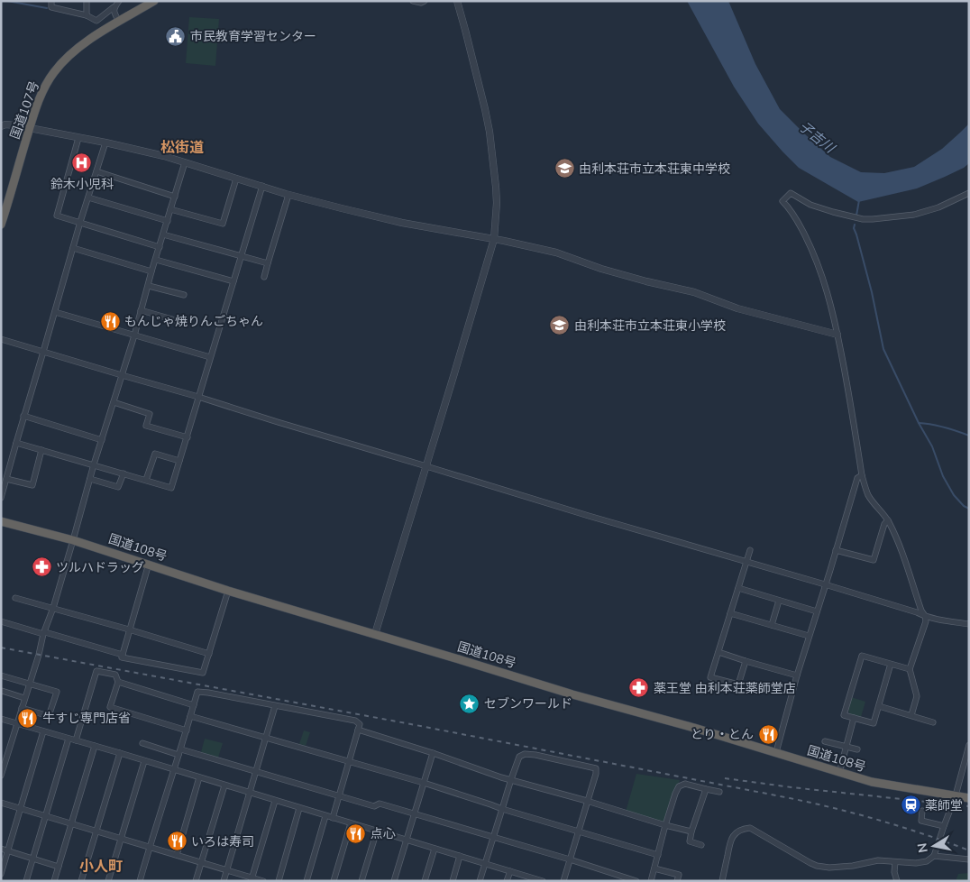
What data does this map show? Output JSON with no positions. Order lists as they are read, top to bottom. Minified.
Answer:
{"streets":{"highway":["国道107号","国道108号"]},"districts":["松街道","小人町"],"water":["子吉川"],"places":{"public building":["市民教育学習センター"],"hospital":["鈴木小児科"],"school or university":["由利本荘市立本荘東中学校","由利本荘市立本荘東小学校"],"restaurant":["もんじゃ焼りんごちゃん","牛すじ専門店省","とり・とん","点心","いろは寿司"],"pharmacy":["ツルハドラッグ","薬王堂 由利本荘薬師堂店"],"place":["セブンワールド"],"station":["薬師堂"]},"north":"left"}
